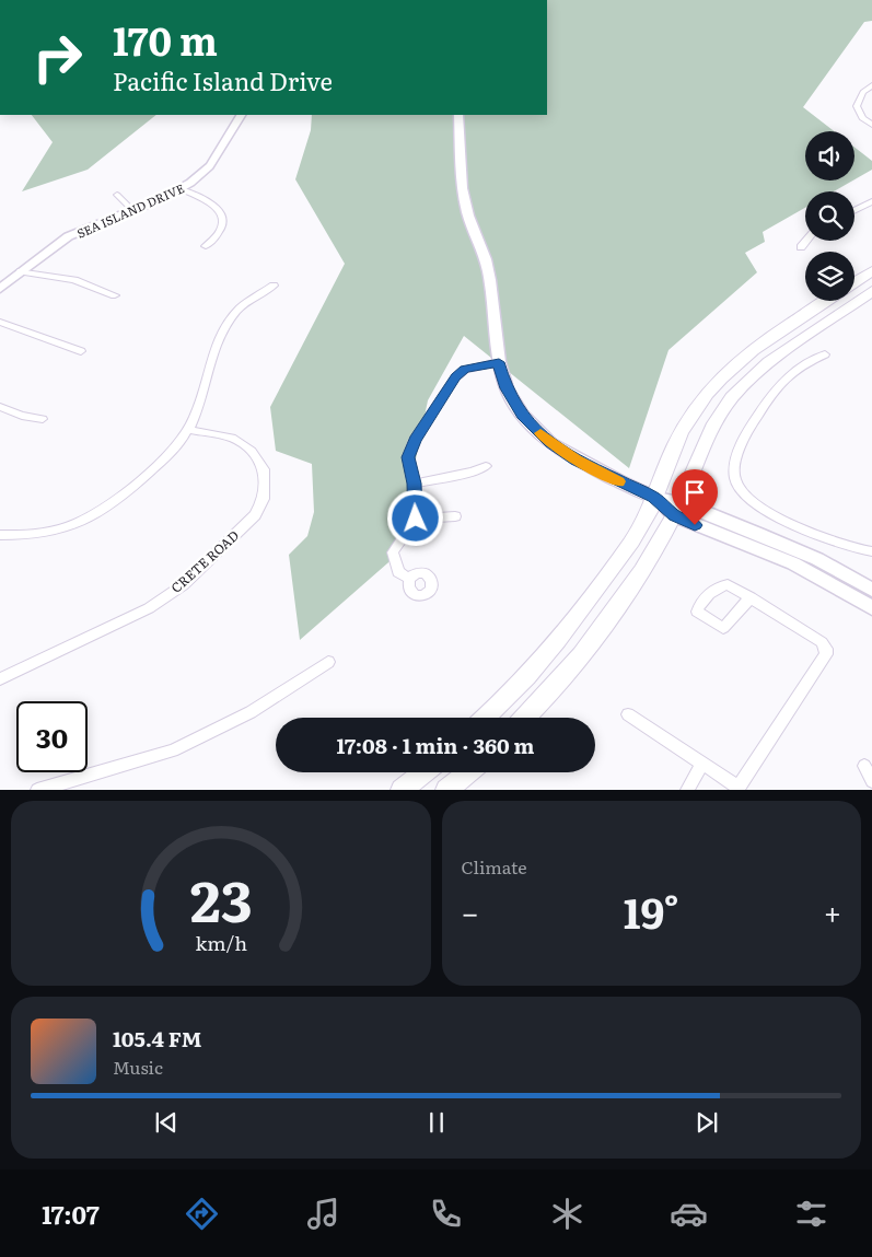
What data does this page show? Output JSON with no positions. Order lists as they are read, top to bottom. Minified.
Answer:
{"streets":{"street":["SEA ISLAND DRIVE","CRETE ROAD"]},"page":{"turn":["170 m","Pacific Island Drive"],"limit":"30","trip":"17:08 · 1 min · 360 m","tile":"Climate","heat":["−","19°","+"],"song":["105.4 FM","Music"],"tabs":"17:07","gauge":["23","km/h"]}}
